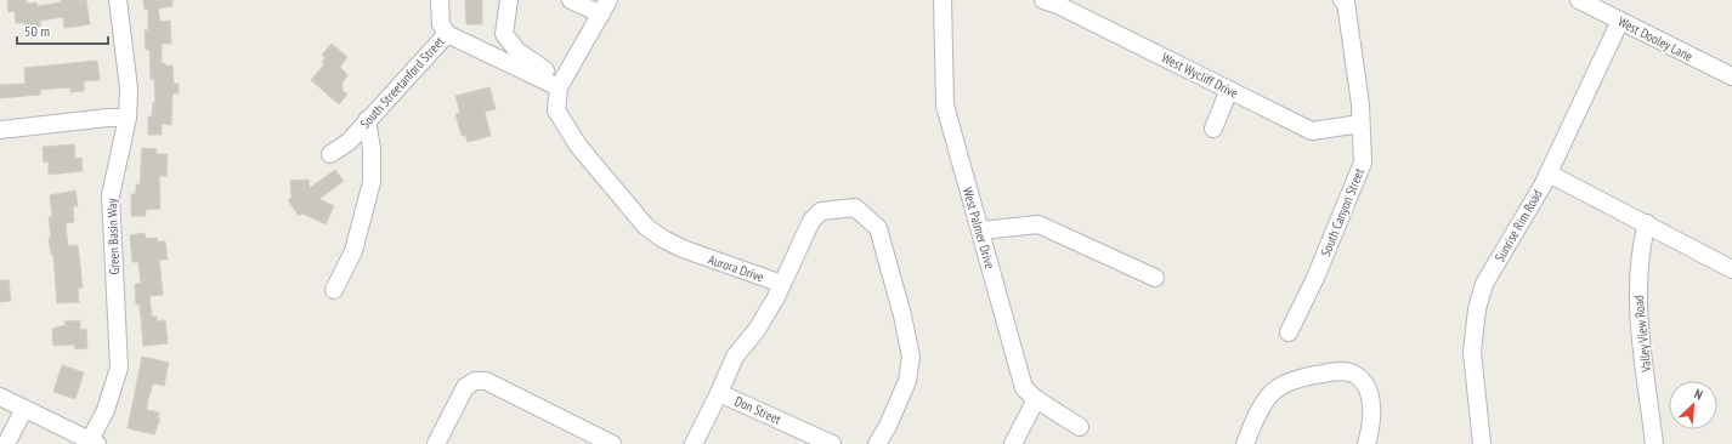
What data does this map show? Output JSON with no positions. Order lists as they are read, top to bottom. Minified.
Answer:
{"streets":{"street":["West Dooley Lane","West Wycliff Drive","South Streetanford Street","South Canyon Street","Sunrise Rim Road","West Palmer Drive","Green Basin Way","Aurora Drive","Valley View Road","Don Street"]},"crossings":[["West Dooley Lane","Sunrise Rim Road"],["West Wycliff Drive","South Canyon Street"],["South Streetanford Street","Aurora Drive"],["Aurora Drive","Don Street"]],"scale_bar":"50 m","north":"top right"}
